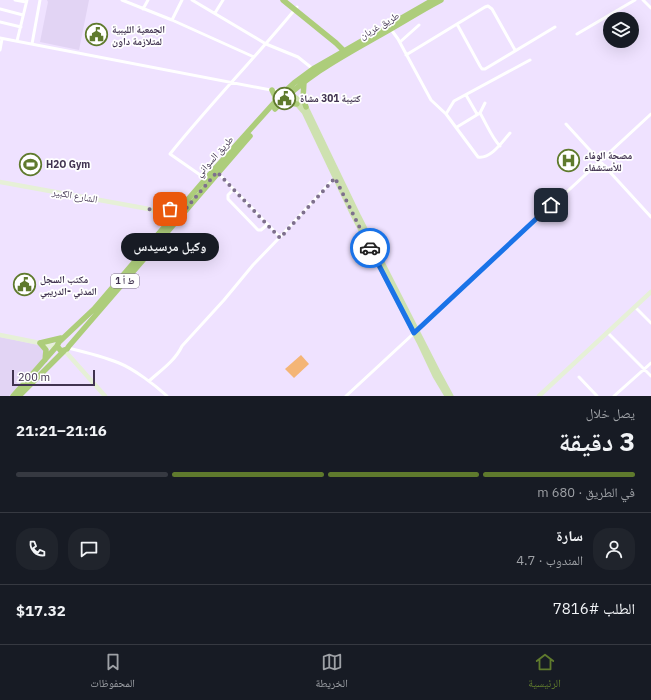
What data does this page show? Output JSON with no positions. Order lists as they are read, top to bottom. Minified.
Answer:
{"streets":{"highway":["طريق غريان","طريق السواني","ط أ 1"],"street":["الشارع الكبير"]},"crossings":[["طريق غريان","طريق السواني"],["طريق السواني","الشارع الكبير"]],"places":{"public building":["الجمعية الليبية لمتلازمة داون","كتيبة 301 مشاة","مكتب السجل المدني -الدريبي"],"hospital":["مصحة الوفاء للأستشفاء"],"sports":["H2O Gym"],"other":["وكيل مرسيدس"]},"scale_bar":"200 m","page":{"bubble":"وكيل مرسيدس","scale":"200 m","heading":["3 دقيقة","يصل خلال","21:16–21:21"],"panel":["سارة","المندوب · 4.7","الطلب #7816","$17.32"],"bar":"في الطريق · 680 m","tabs":["الرئيسية","الخريطة","المحفوظات"]}}
